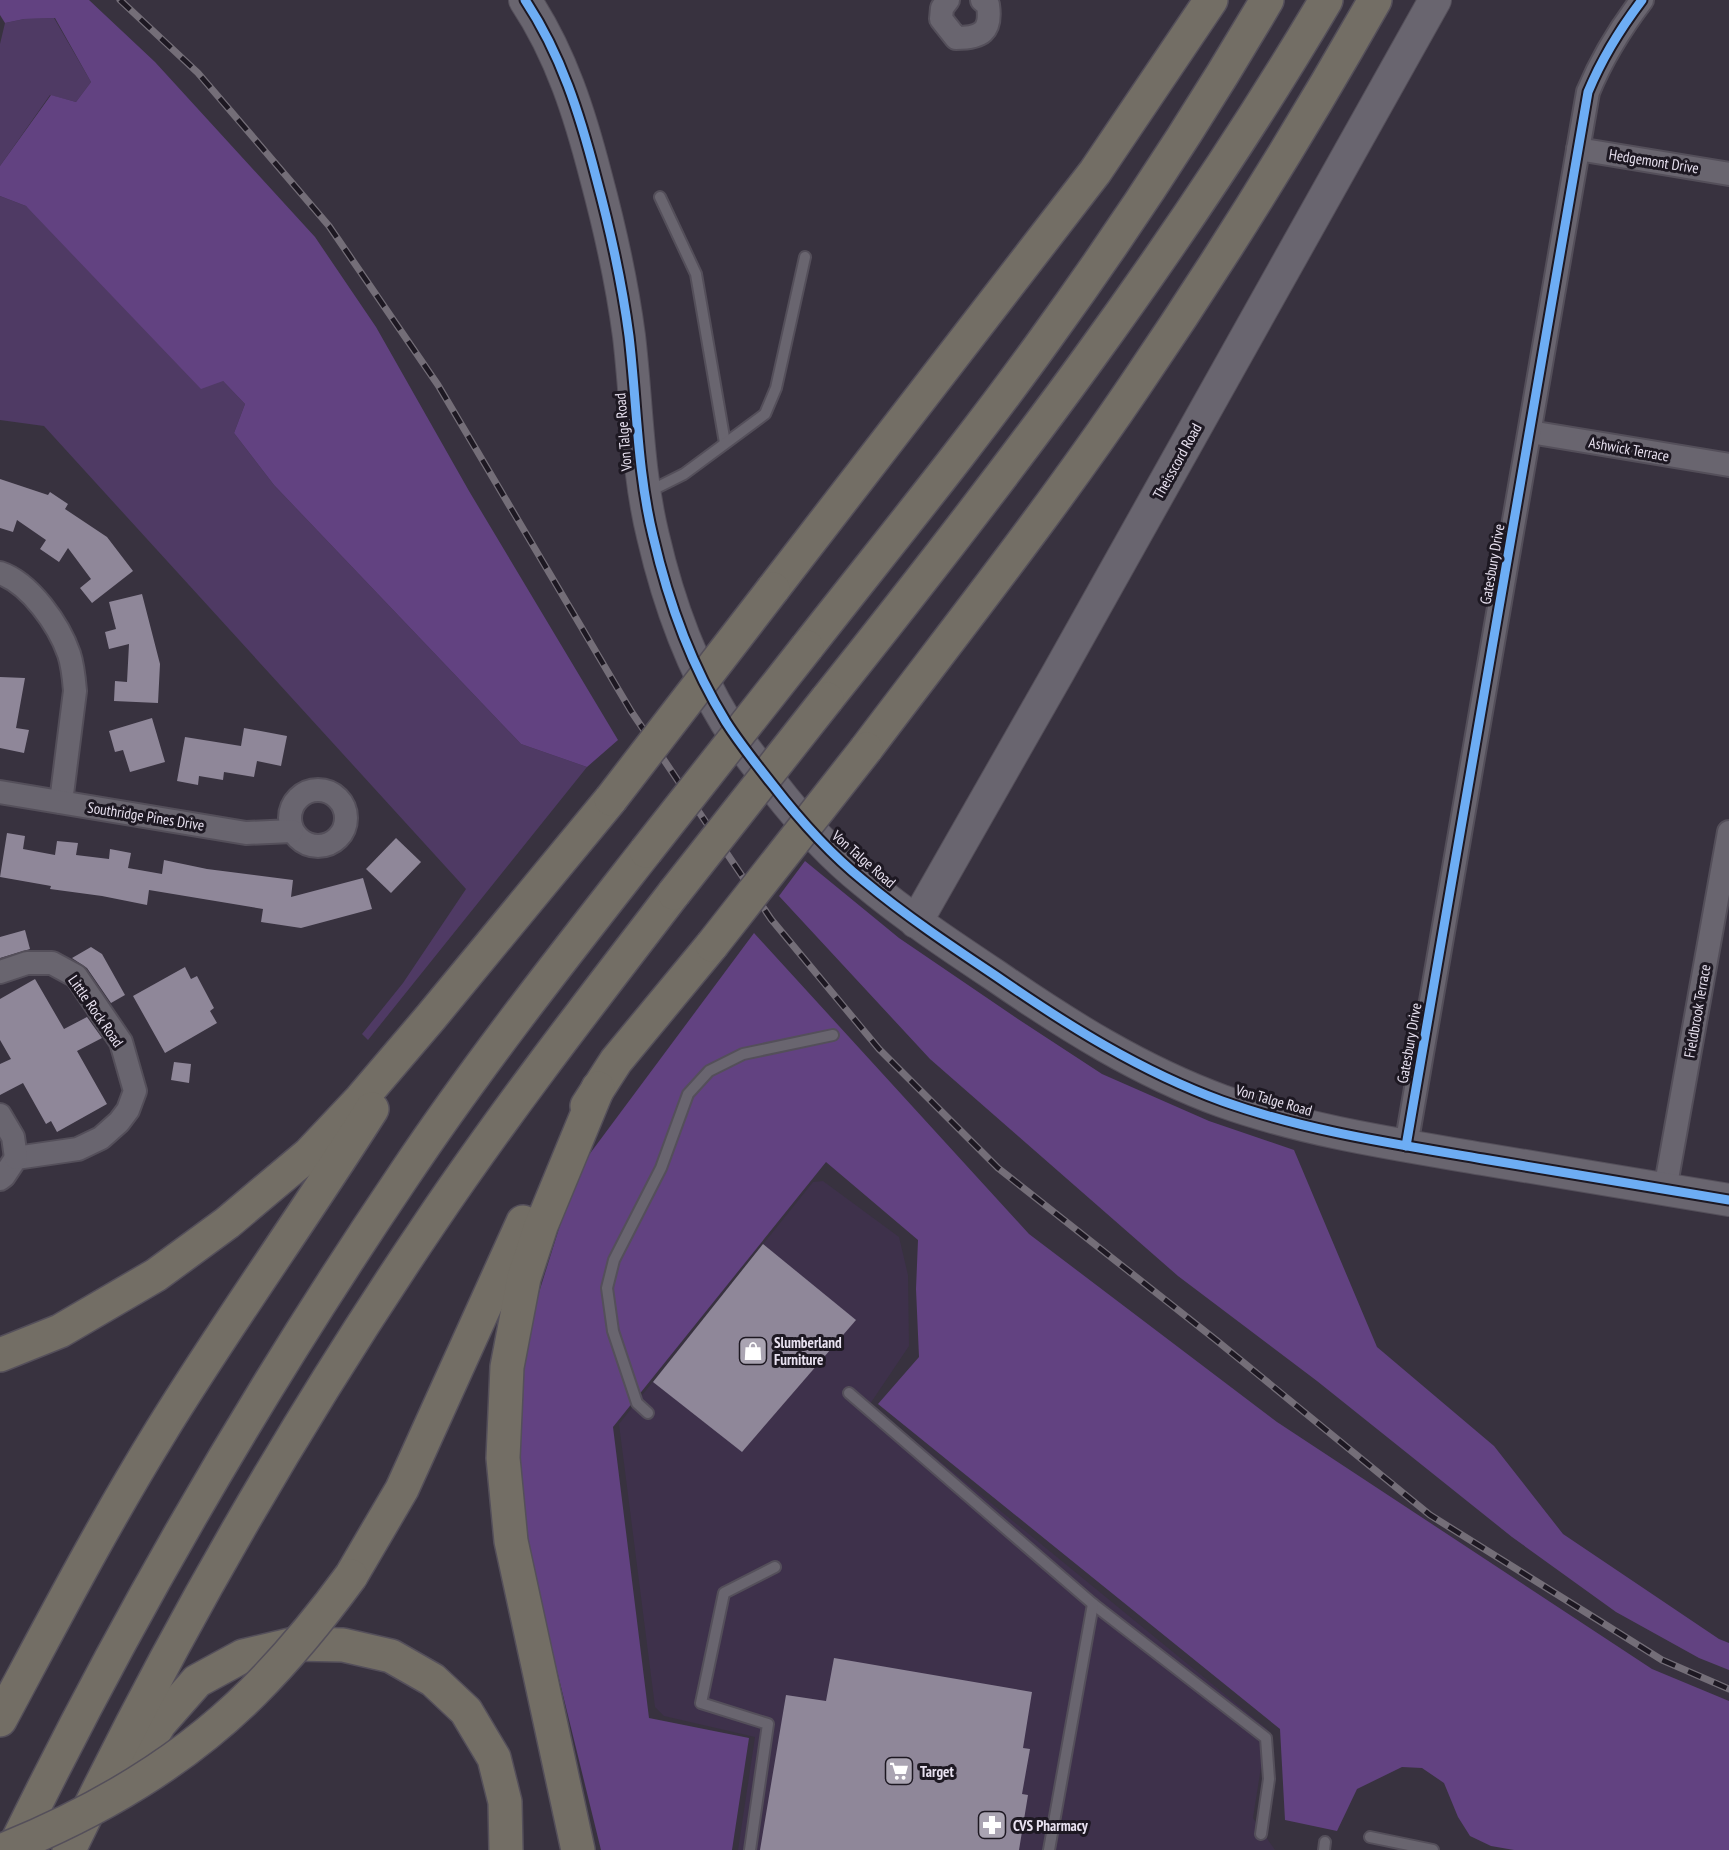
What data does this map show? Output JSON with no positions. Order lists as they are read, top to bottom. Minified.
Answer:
{"streets":{"street":["Hedgemont Drive","Von Talge Road","Ashwick Terrace","Theisscord Road","Gatesbury Drive","Southridge Pines Drive","Little Rock Road","Fieldbrook Terrace"]},"crossings":[["Hedgemont Drive","Gatesbury Drive"],["Von Talge Road","Theisscord Road"],["Von Talge Road","Gatesbury Drive"],["Von Talge Road","Fieldbrook Terrace"],["Ashwick Terrace","Gatesbury Drive"]],"places":{"shop":["Slumberland Furniture"],"supermarket":["Target"],"pharmacy":["CVS Pharmacy"]}}
